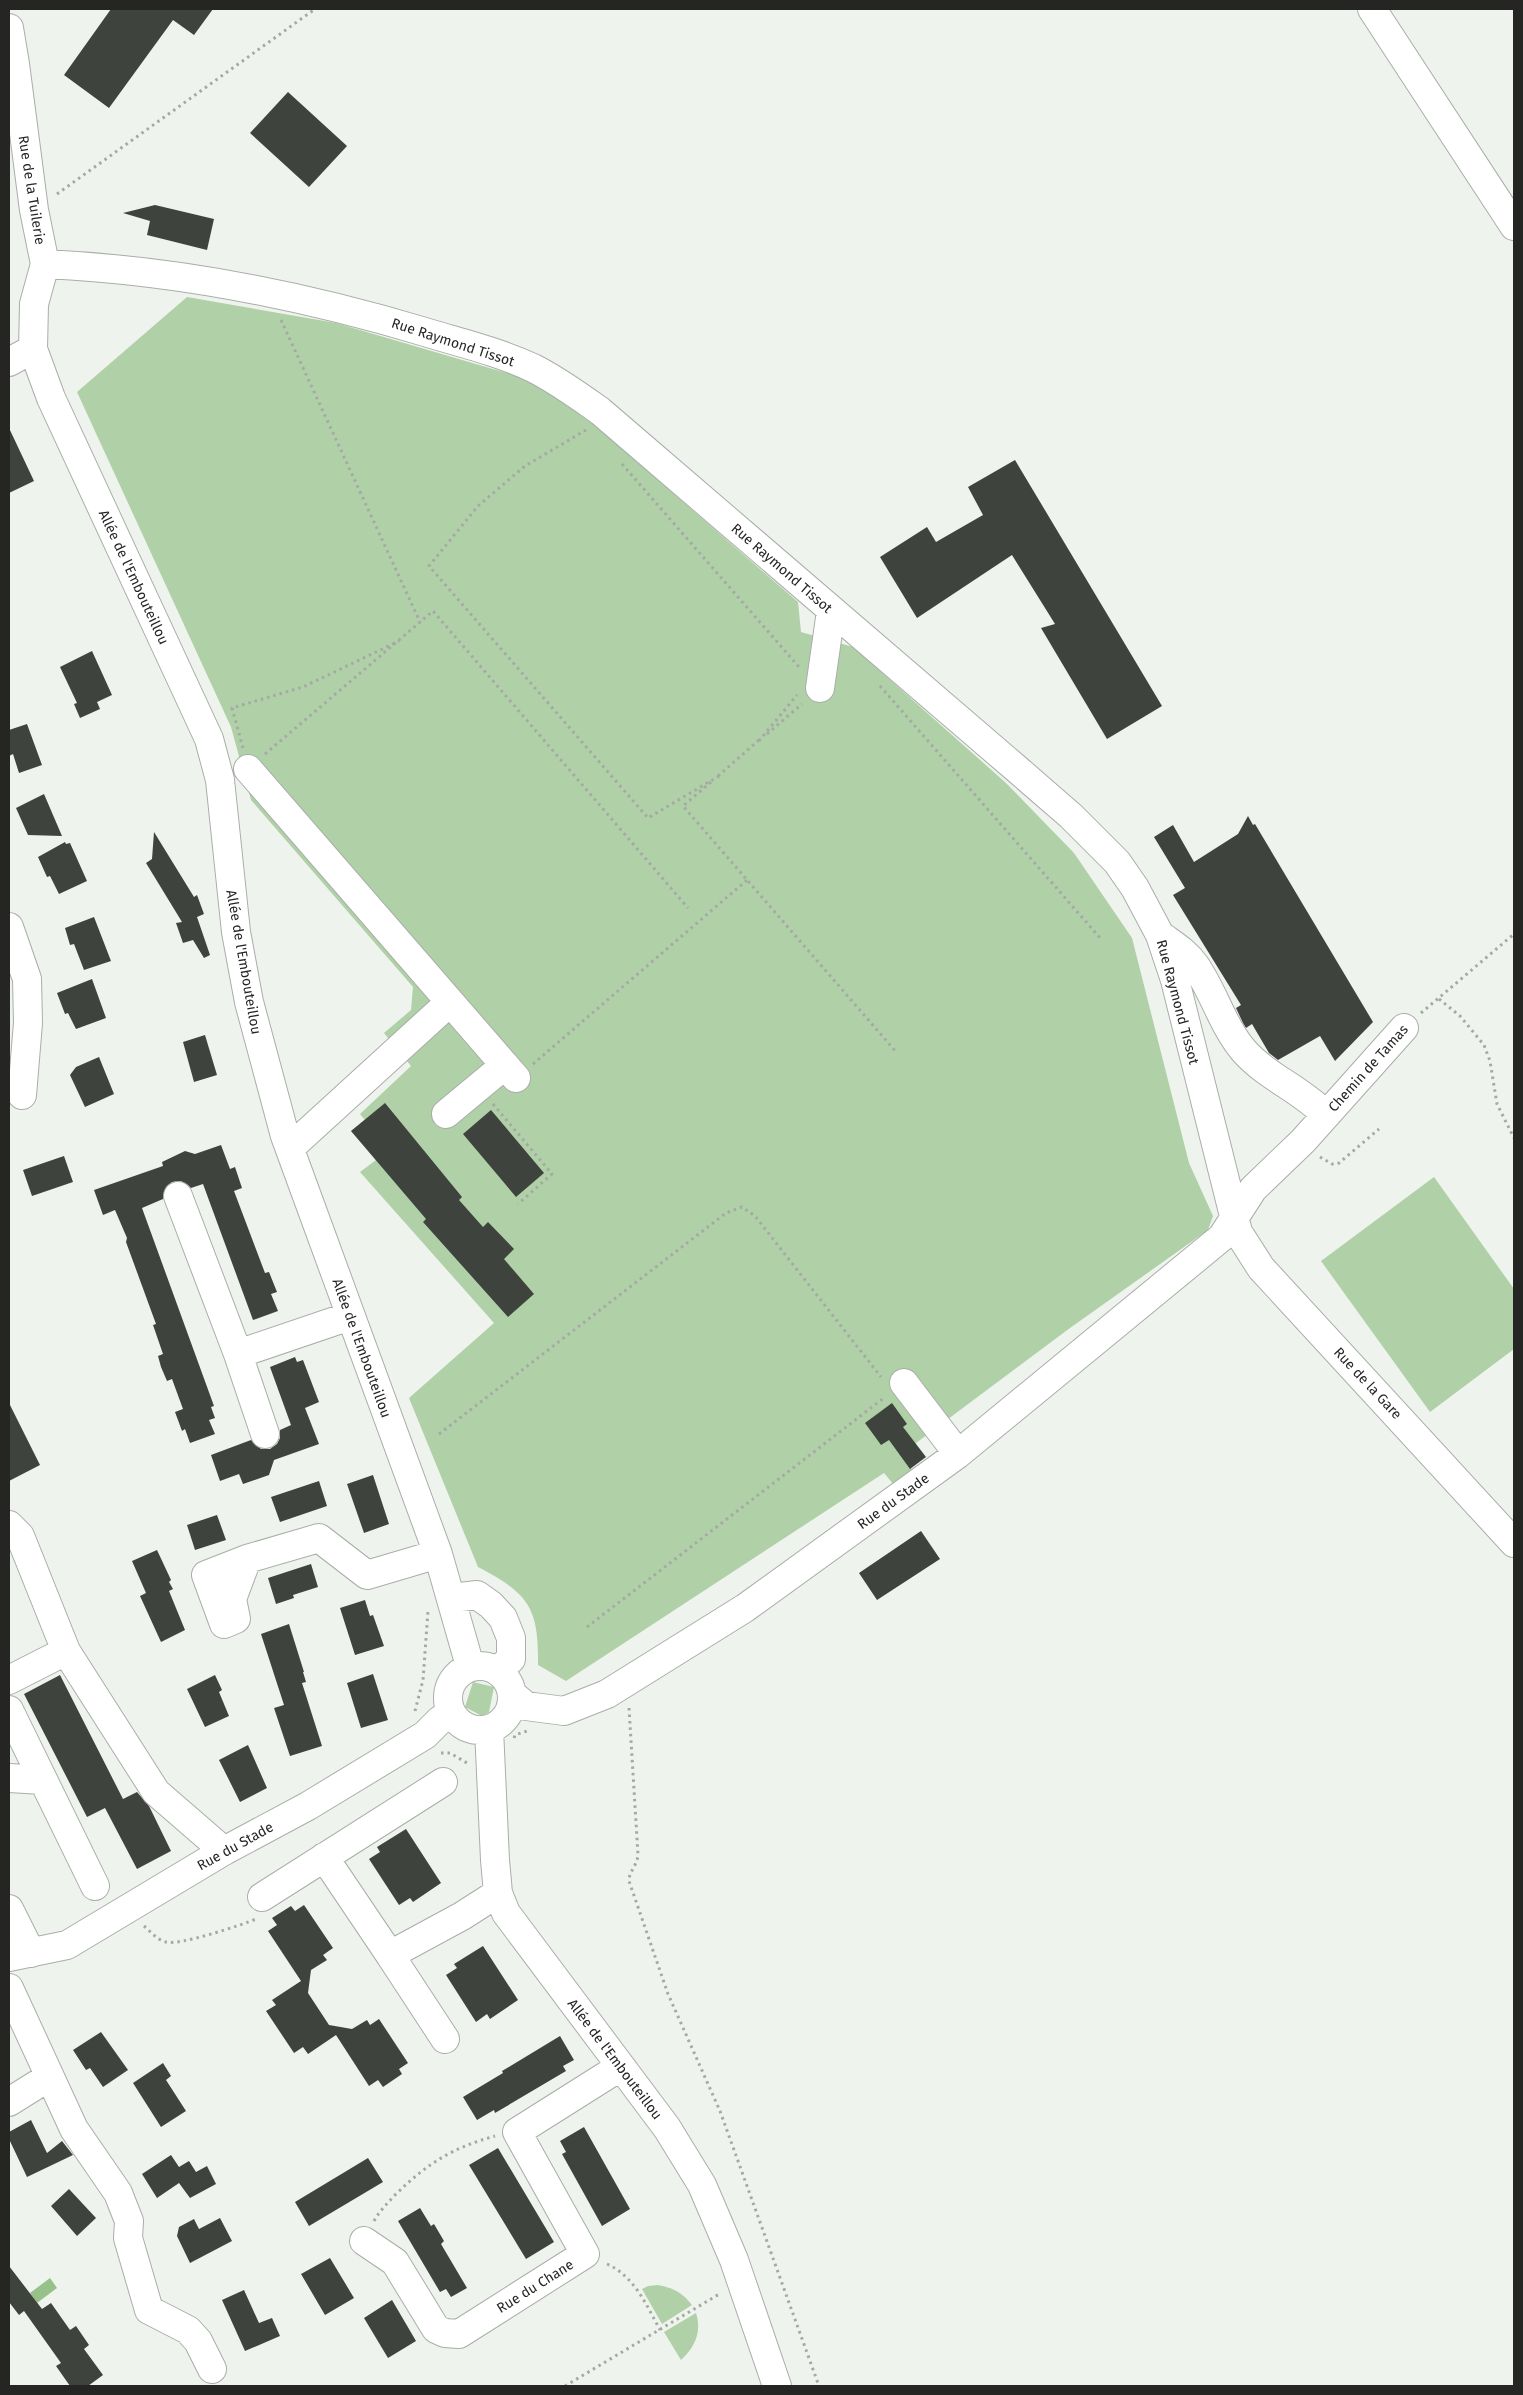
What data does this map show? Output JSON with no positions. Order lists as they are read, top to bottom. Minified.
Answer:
{"streets":{"street":["Rue de la Tuilerie","Rue Raymond Tissot","Allée de l'Embouteillou","Chemin de Tamas","Rue de la Gare","Rue du Stade","Rue du Chane"]},"crossings":[["Rue de la Tuilerie","Rue Raymond Tissot"],["Rue de la Tuilerie","Allée de l'Embouteillou"],["Rue Raymond Tissot","Allée de l'Embouteillou"],["Rue Raymond Tissot","Chemin de Tamas"],["Rue Raymond Tissot","Rue de la Gare"],["Rue Raymond Tissot","Rue du Stade"],["Allée de l'Embouteillou","Rue du Stade"],["Chemin de Tamas","Rue de la Gare"],["Chemin de Tamas","Rue du Stade"],["Rue de la Gare","Rue du Stade"]]}
